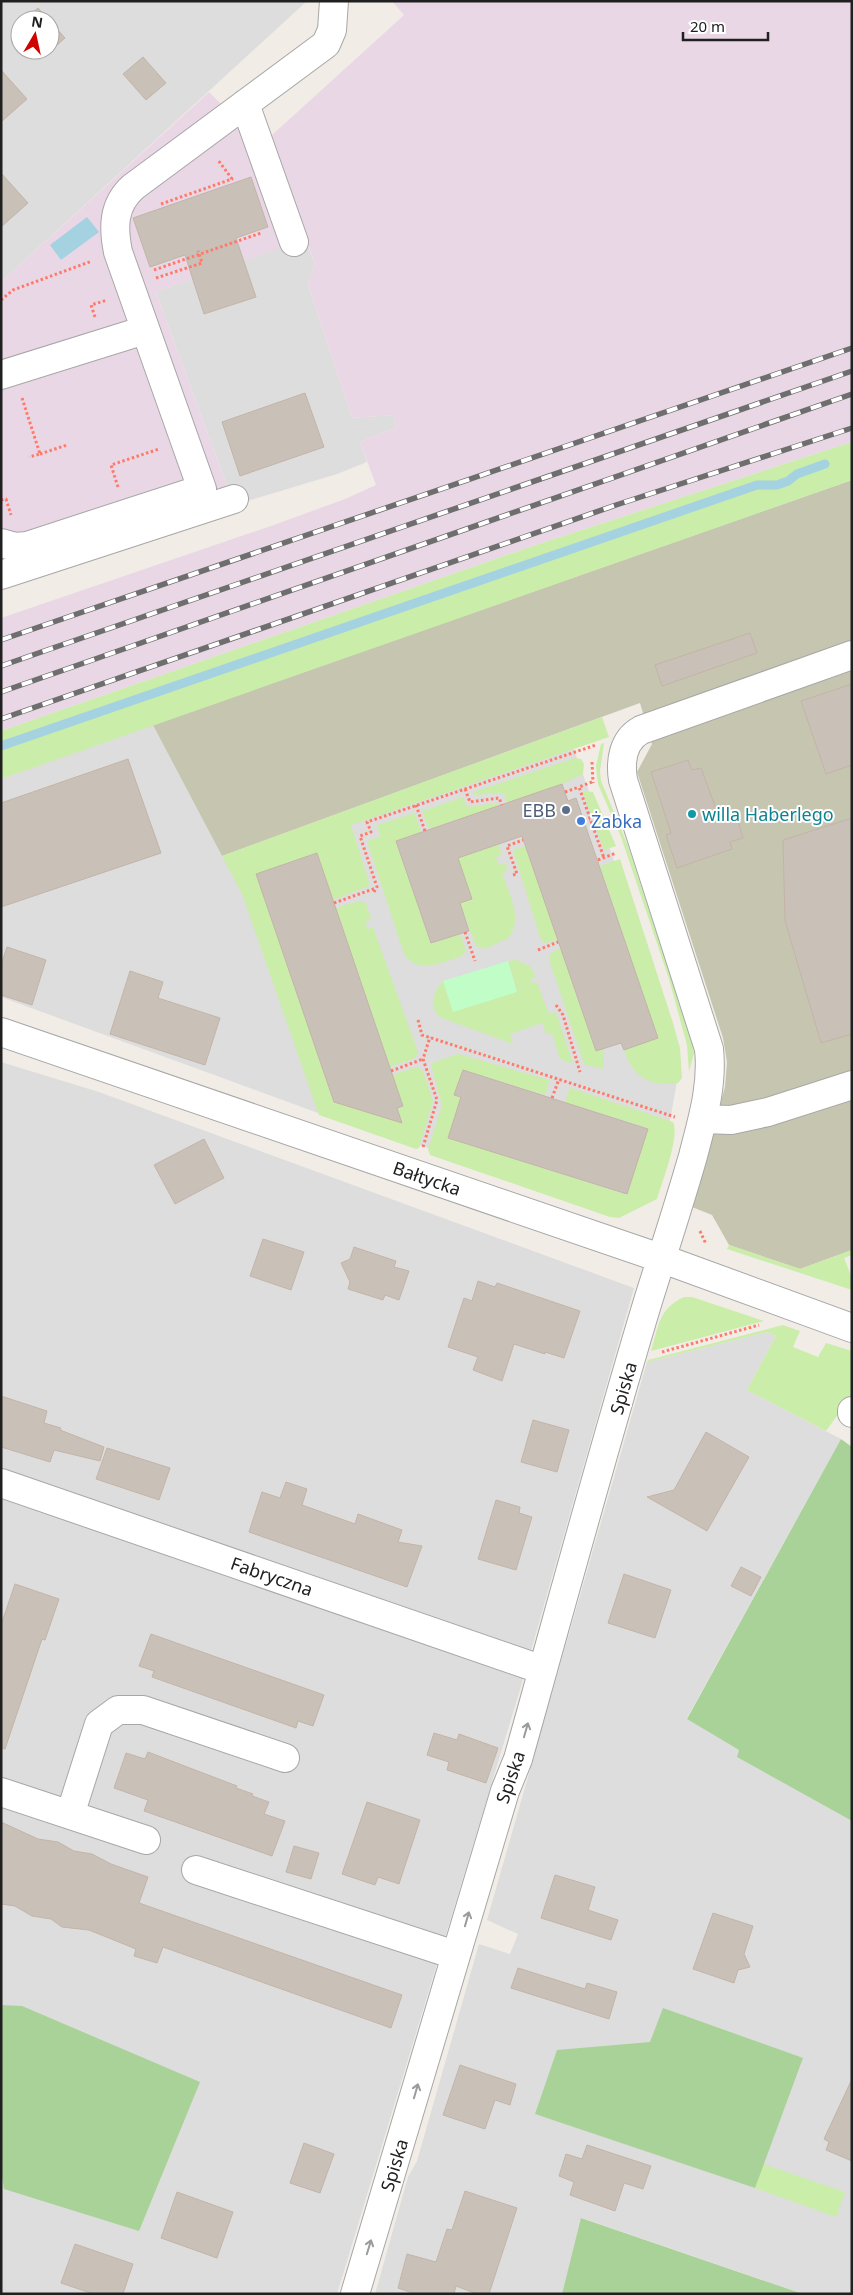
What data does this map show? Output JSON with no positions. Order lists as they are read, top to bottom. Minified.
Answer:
{"streets":{"street":["Bałtycka","Spiska","Fabryczna"]},"crossings":[["Bałtycka","Spiska"],["Spiska","Fabryczna"]],"one_way":["Spiska"],"places":["EBB","willa Haberlego","Żabka"],"scale_bar":"20 m","north":"top"}
